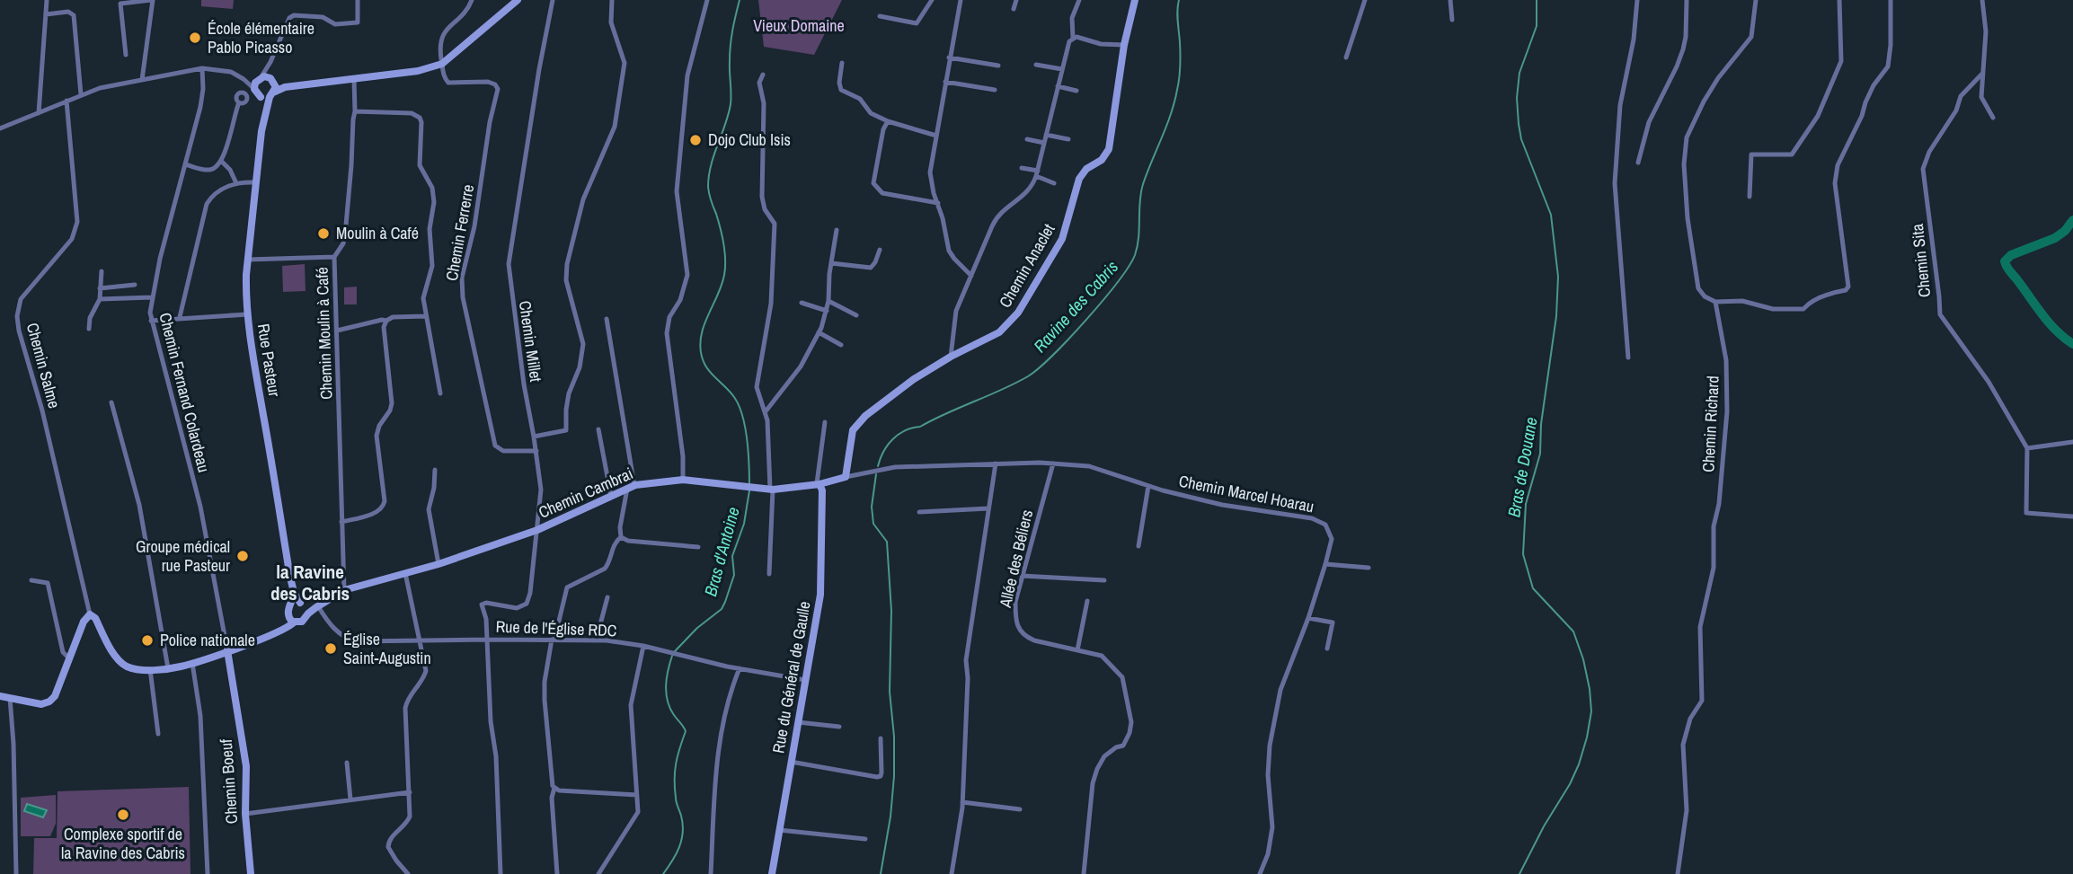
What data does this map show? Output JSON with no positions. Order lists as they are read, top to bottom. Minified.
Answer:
{"streets":{"street":["Chemin Ferrerre","Chemin Sita","Chemin Anaclet","Chemin Moulin à Café","Chemin Millet","Rue Pasteur","Chemin Salme","Chemin Fernand Colardeau","Chemin Richard","Chemin Cambrai","Chemin Marcel Hoarau","Allée des Béliers","Rue de l'Église RDC","Rue du Général de Gaulle","Chemin Boeuf"]},"crossings":[["Chemin Ferrerre","Chemin Millet"],["Chemin Anaclet","Chemin Cambrai"],["Chemin Moulin à Café","Chemin Cambrai"],["Chemin Millet","Chemin Cambrai"],["Chemin Millet","Rue de l'Église RDC"],["Chemin Fernand Colardeau","Chemin Boeuf"],["Chemin Cambrai","Chemin Marcel Hoarau"],["Chemin Cambrai","Rue de l'Église RDC"],["Chemin Cambrai","Rue du Général de Gaulle"],["Chemin Marcel Hoarau","Allée des Béliers"],["Rue de l'Église RDC","Rue du Général de Gaulle"]],"districts":["la Ravine des Cabris"],"water":["Ravine des Cabris","Bras de Douane","Bras d'Antoine"],"parks":["Vieux Domaine"],"places":["École élémentaire Pablo Picasso","Dojo Club Isis","Moulin à Café","Groupe médical rue Pasteur","Police nationale","Église Saint-Augustin","Complexe sportif de la Ravine des Cabris"]}
